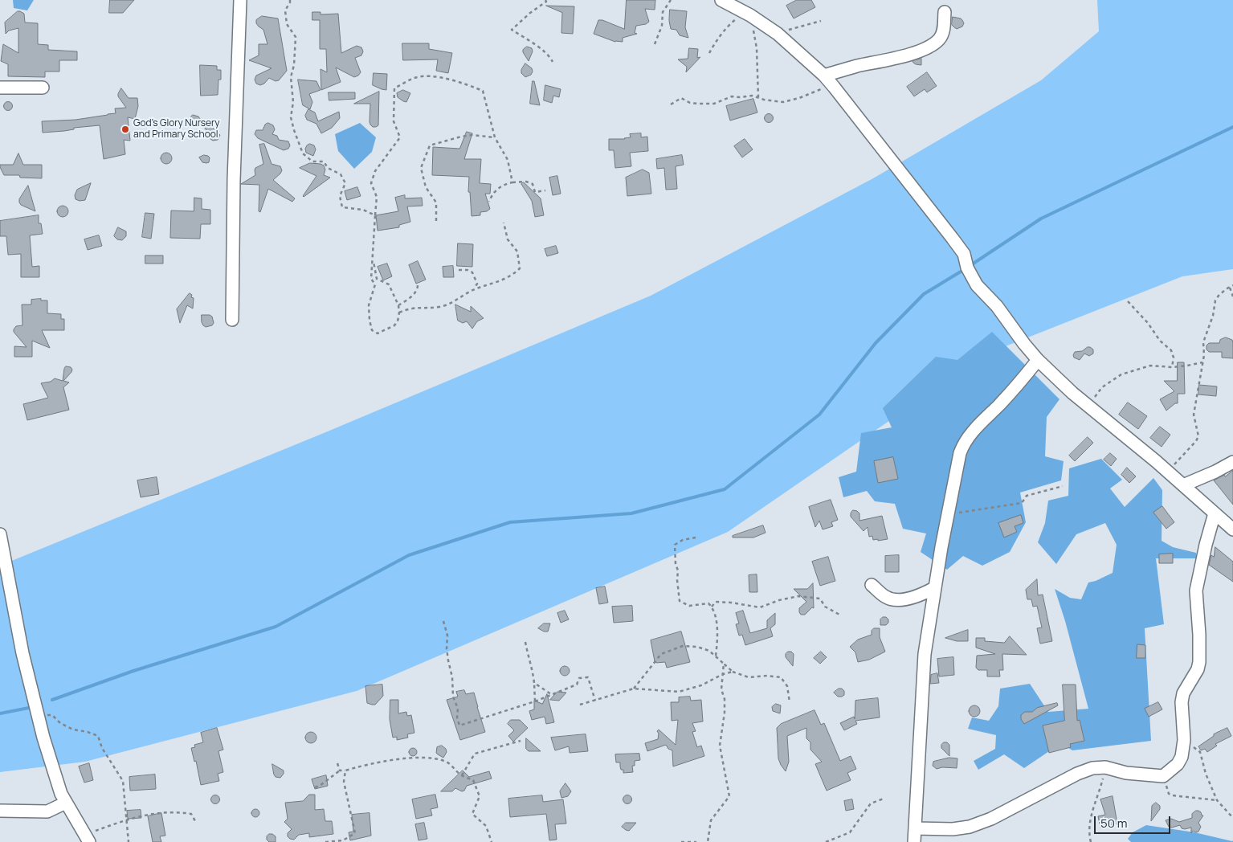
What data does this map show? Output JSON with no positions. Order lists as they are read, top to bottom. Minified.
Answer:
{"places":["God's Glory Nursery and Primary School"],"scale_bar":"50 m"}
